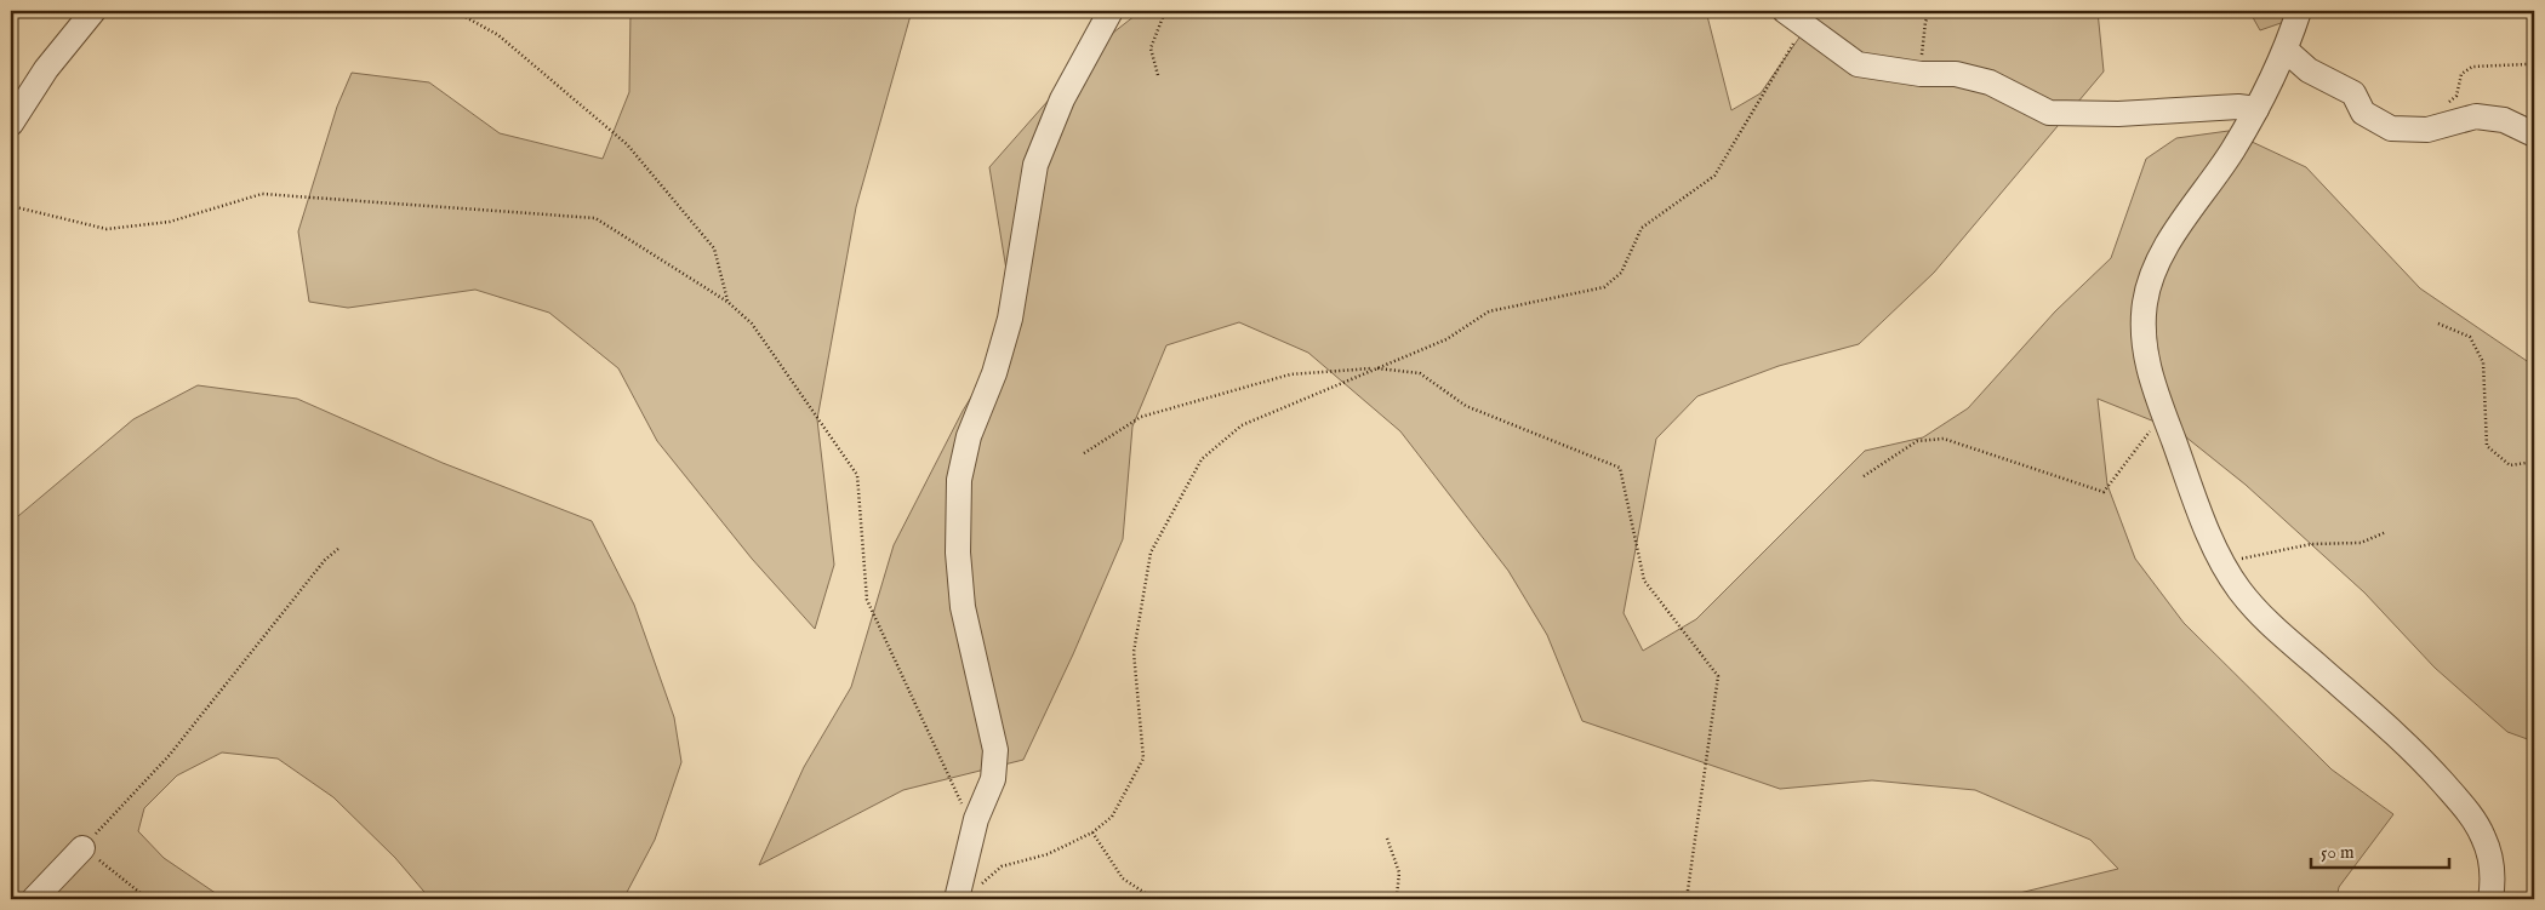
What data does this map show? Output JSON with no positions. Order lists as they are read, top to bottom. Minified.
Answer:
{"scale_bar":"50 m"}
